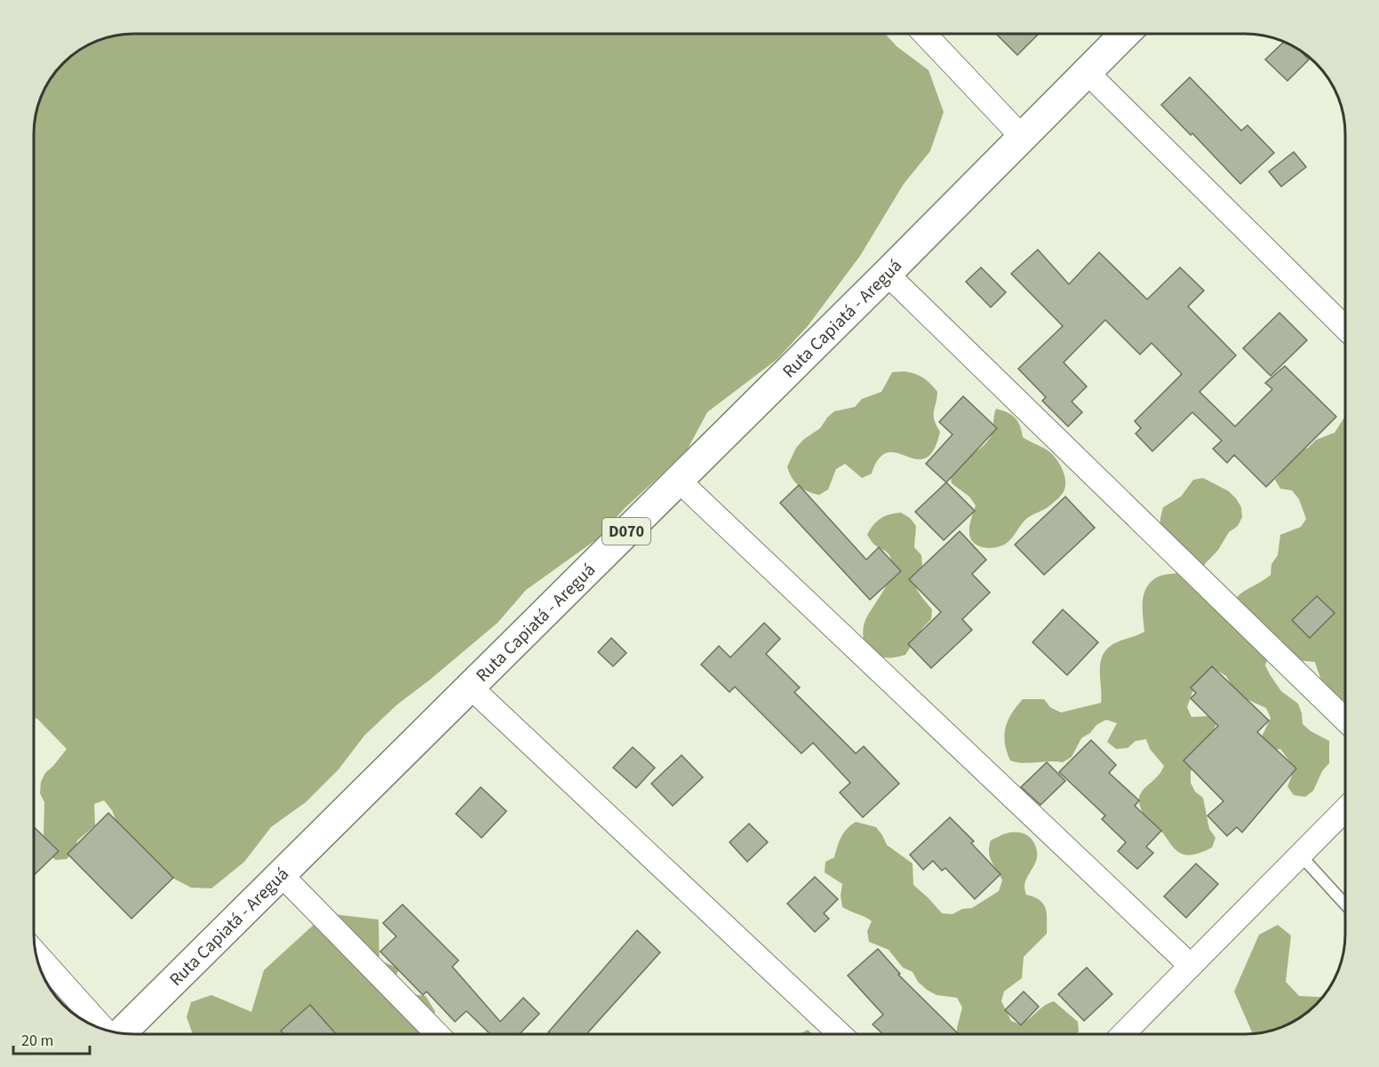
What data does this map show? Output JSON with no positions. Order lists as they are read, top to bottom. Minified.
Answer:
{"streets":{"main road":["Ruta Capiatá - Areguá","D070"]},"scale_bar":"20 m"}
